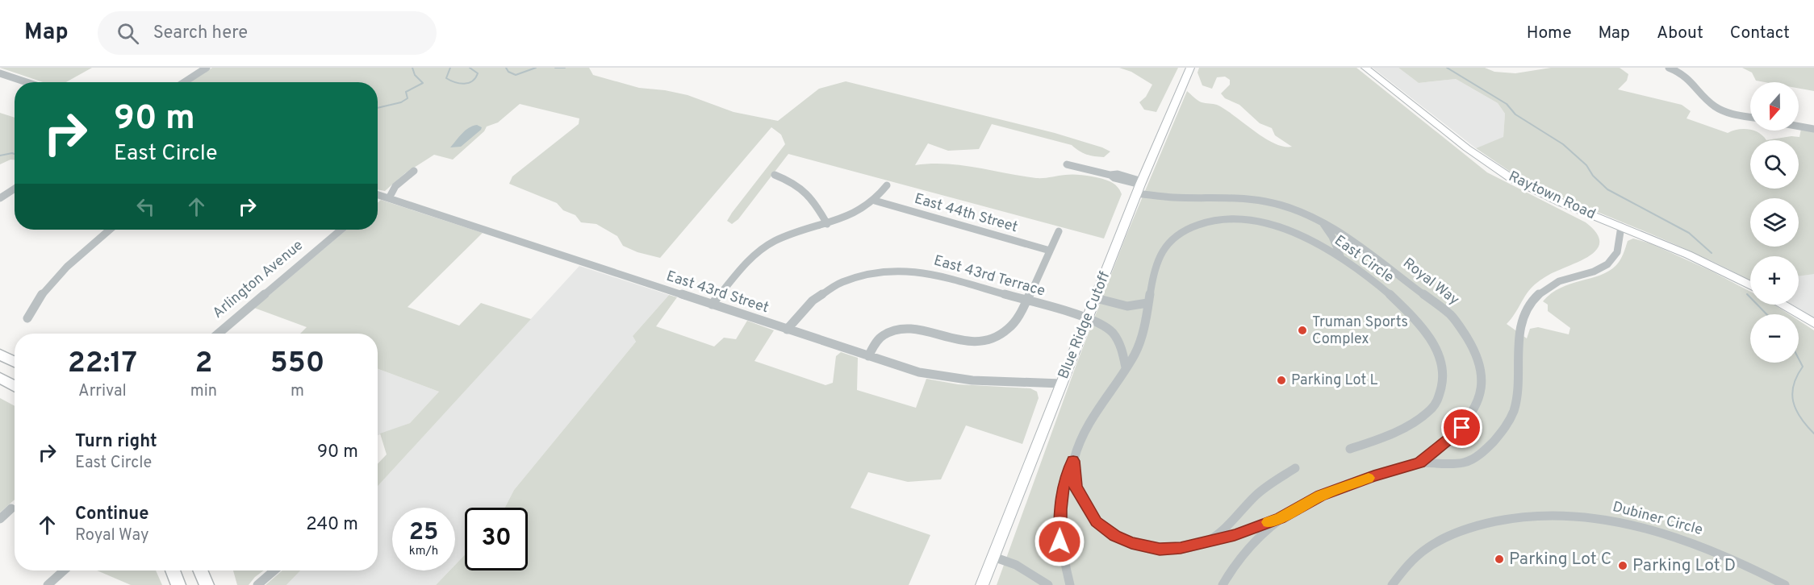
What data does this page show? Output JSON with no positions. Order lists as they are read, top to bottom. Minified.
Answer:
{"streets":{"main road":["Raytown Road","Blue Ridge Cutoff"],"street":["East 44th Street","East Circle","East 43rd Terrace","Arlington Avenue","Royal Way","East 43rd Street","Dubiner Circle"]},"crossings":[["East Circle","Royal Way"],["East 43rd Terrace","East 43rd Street"],["East 43rd Terrace","Blue Ridge Cutoff"],["Royal Way","Blue Ridge Cutoff"],["East 43rd Street","Blue Ridge Cutoff"]],"places":["Truman Sports Complex","Parking Lot L","Parking Lot C","Parking Lot D"],"north":"bottom","page":{"header":"Map","search":"Search here","nav":["Home","Map","About","Contact"],"map_buttons":["+","−"],"turn":["90 m","East Circle"],"eta":["22:17","Arrival","2","min","550","m"],"list":[{"name":"Turn right","note":"East Circle","value":"90 m"},{"name":"Continue","note":"Royal Way","value":"240 m"}],"speed":"25 km/h","limit":"30"}}
